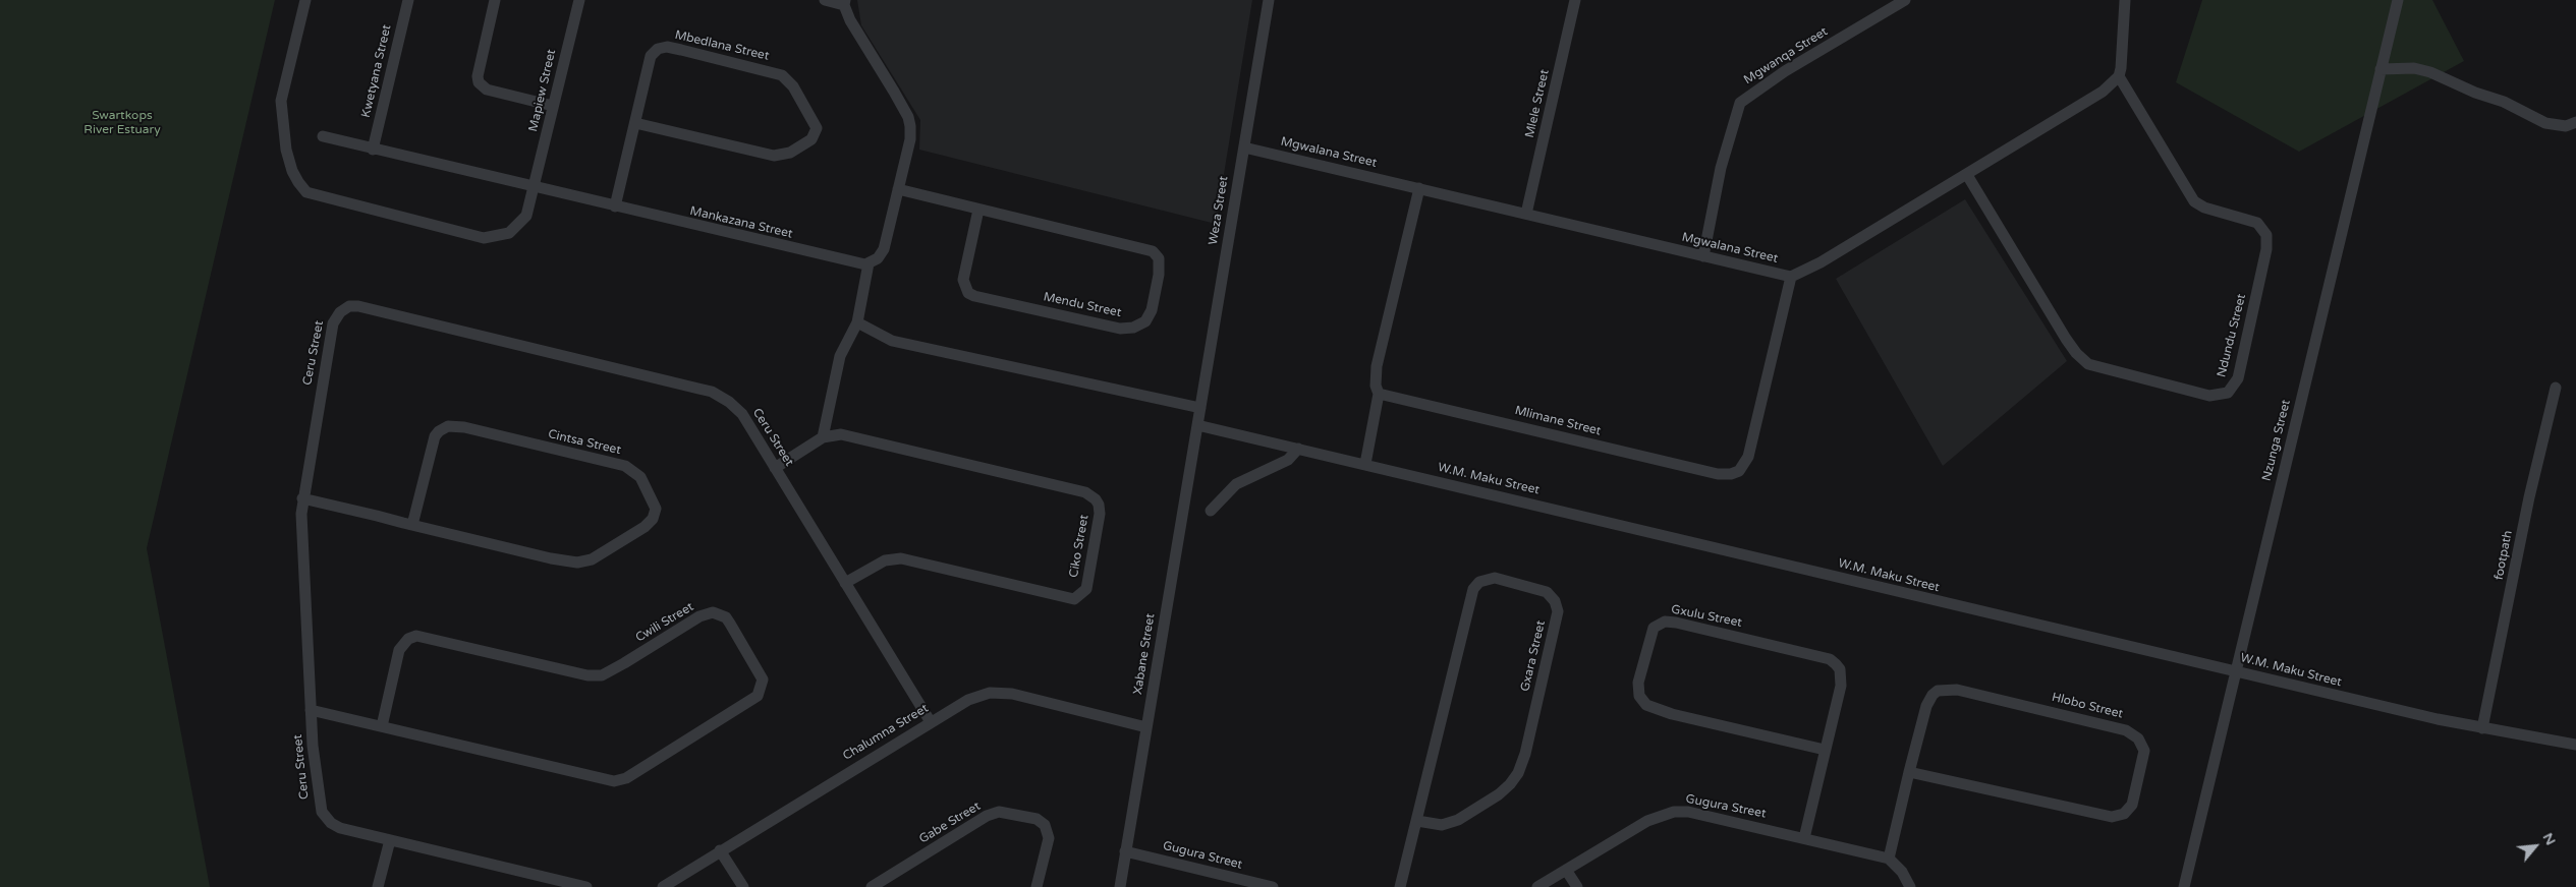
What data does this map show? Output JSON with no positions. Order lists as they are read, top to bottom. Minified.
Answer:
{"streets":{"street":["Mbedlana Street","Mgwanqa Street","Kwetyana Street","Mapiew Street","Mlele Street","Mgwalana Street","Weza Street","Mankazana Street","Mendu Street","Ndundu Street","Ceru Street","Mlimane Street","Nzunga Street","Cintsa Street","W.M. Maku Street","Ciko Street","footpath","Gxulu Street","Cwili Street","Xabane Street","Gxara Street","Hlobo Street","Chalumna Street","Gugura Street","Gabe Street"]},"crossings":[["Mbedlana Street","Mankazana Street"],["Mgwanqa Street","Mgwalana Street"],["Kwetyana Street","Mankazana Street"],["Mapiew Street","Mankazana Street"],["Mlele Street","Mgwalana Street"],["Mgwalana Street","Weza Street"],["Mgwalana Street","Ndundu Street"],["Mgwalana Street","Mlimane Street"],["Weza Street","W.M. Maku Street"],["Weza Street","Xabane Street"],["Ceru Street","Cintsa Street"],["Ceru Street","Ciko Street"],["Ceru Street","Cwili Street"],["Ceru Street","Chalumna Street"],["Nzunga Street","W.M. Maku Street"],["W.M. Maku Street","footpath"],["W.M. Maku Street","Xabane Street"],["Gxulu Street","Gugura Street"],["Xabane Street","Chalumna Street"],["Xabane Street","Gugura Street"],["Hlobo Street","Gugura Street"]],"parks":["Swartkops River Estuary"],"north":"top right"}
